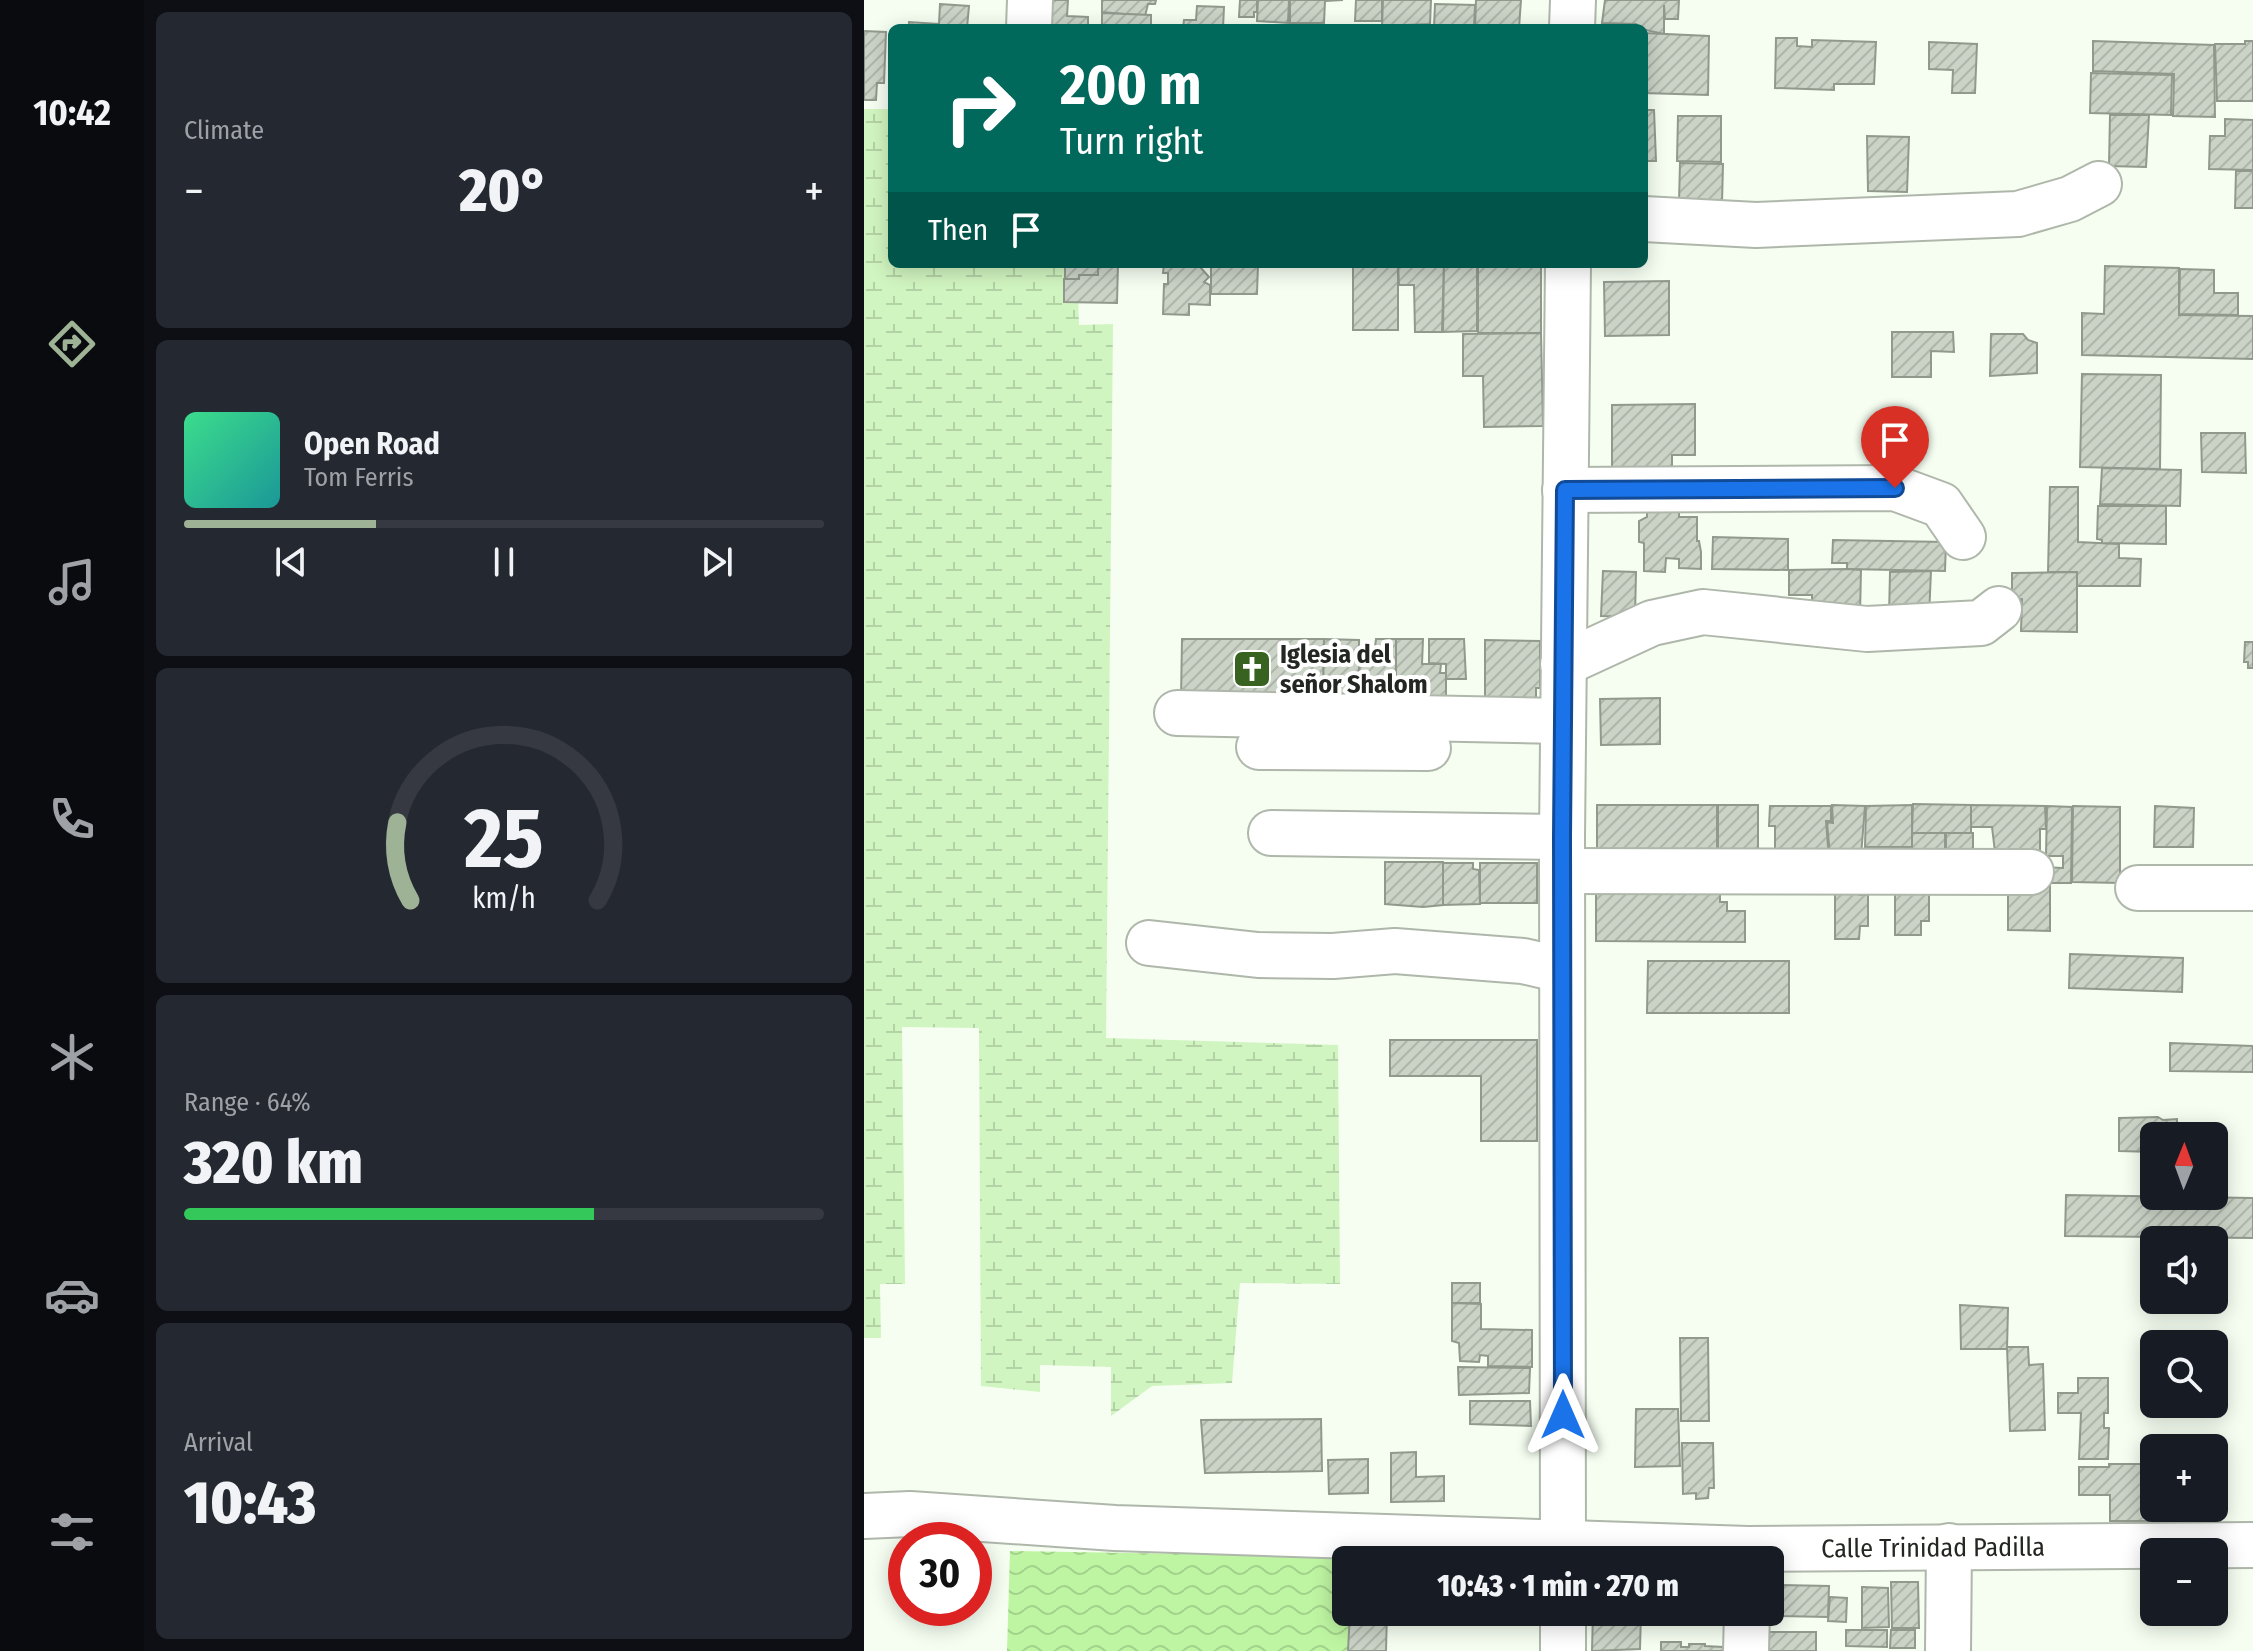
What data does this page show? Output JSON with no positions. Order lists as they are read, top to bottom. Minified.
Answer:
{"streets":{"street":["Calle Trinidad Padilla"]},"places":{"church":["Iglesia del señor Shalom"]},"north":"top","page":{"tabs":"10:42","tile":["Climate",["Range · 64%","320 km"],["Arrival","10:43"]],"turn":["200 m","Turn right"],"heat":["−","20°","+"],"then":"Then","song":["Open Road","Tom Ferris"],"map_buttons":["+","−"],"limit":"30","trip":"10:43 · 1 min · 270 m","gauge":["25","km/h"]}}
